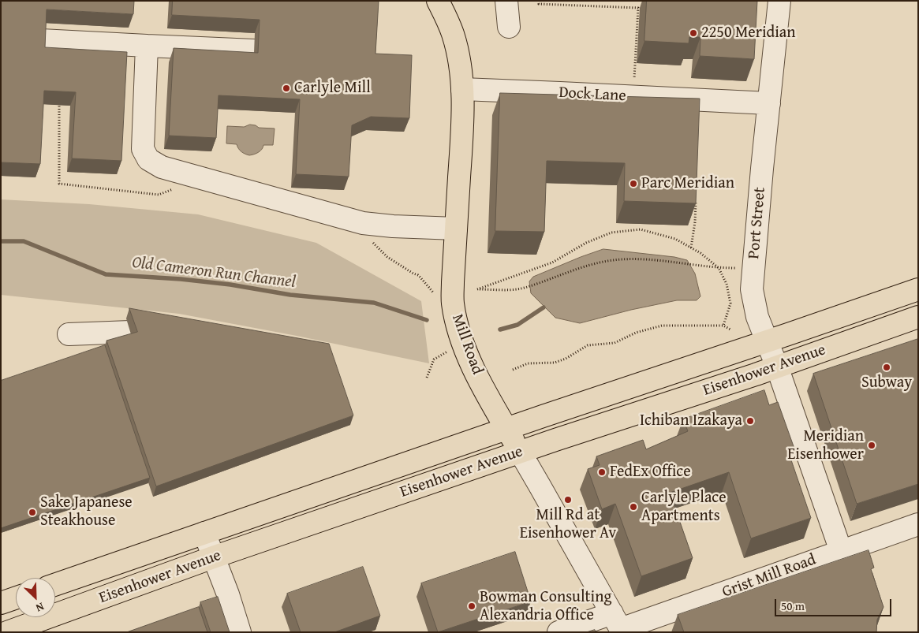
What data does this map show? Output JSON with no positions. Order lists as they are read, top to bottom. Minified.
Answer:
{"streets":{"main road":["Mill Road","Eisenhower Avenue"],"street":["Dock Lane","Port Street","Grist Mill Road"]},"crossings":[["Dock Lane","Port Street"],["Dock Lane","Mill Road"],["Port Street","Eisenhower Avenue"],["Port Street","Grist Mill Road"],["Mill Road","Eisenhower Avenue"],["Mill Road","Grist Mill Road"]],"water":["Old Cameron Run Channel"],"places":["2250 Meridian","Carlyle Mill","Parc Meridian","Subway","Ichiban Izakaya","Meridian Eisenhower","FedEx Office","Mill Rd at Eisenhower Av","Carlyle Place Apartments","Sake Japanese Steakhouse","Bowman Consulting Alexandria Office"],"scale_bar":"50 m","north":"bottom right"}
